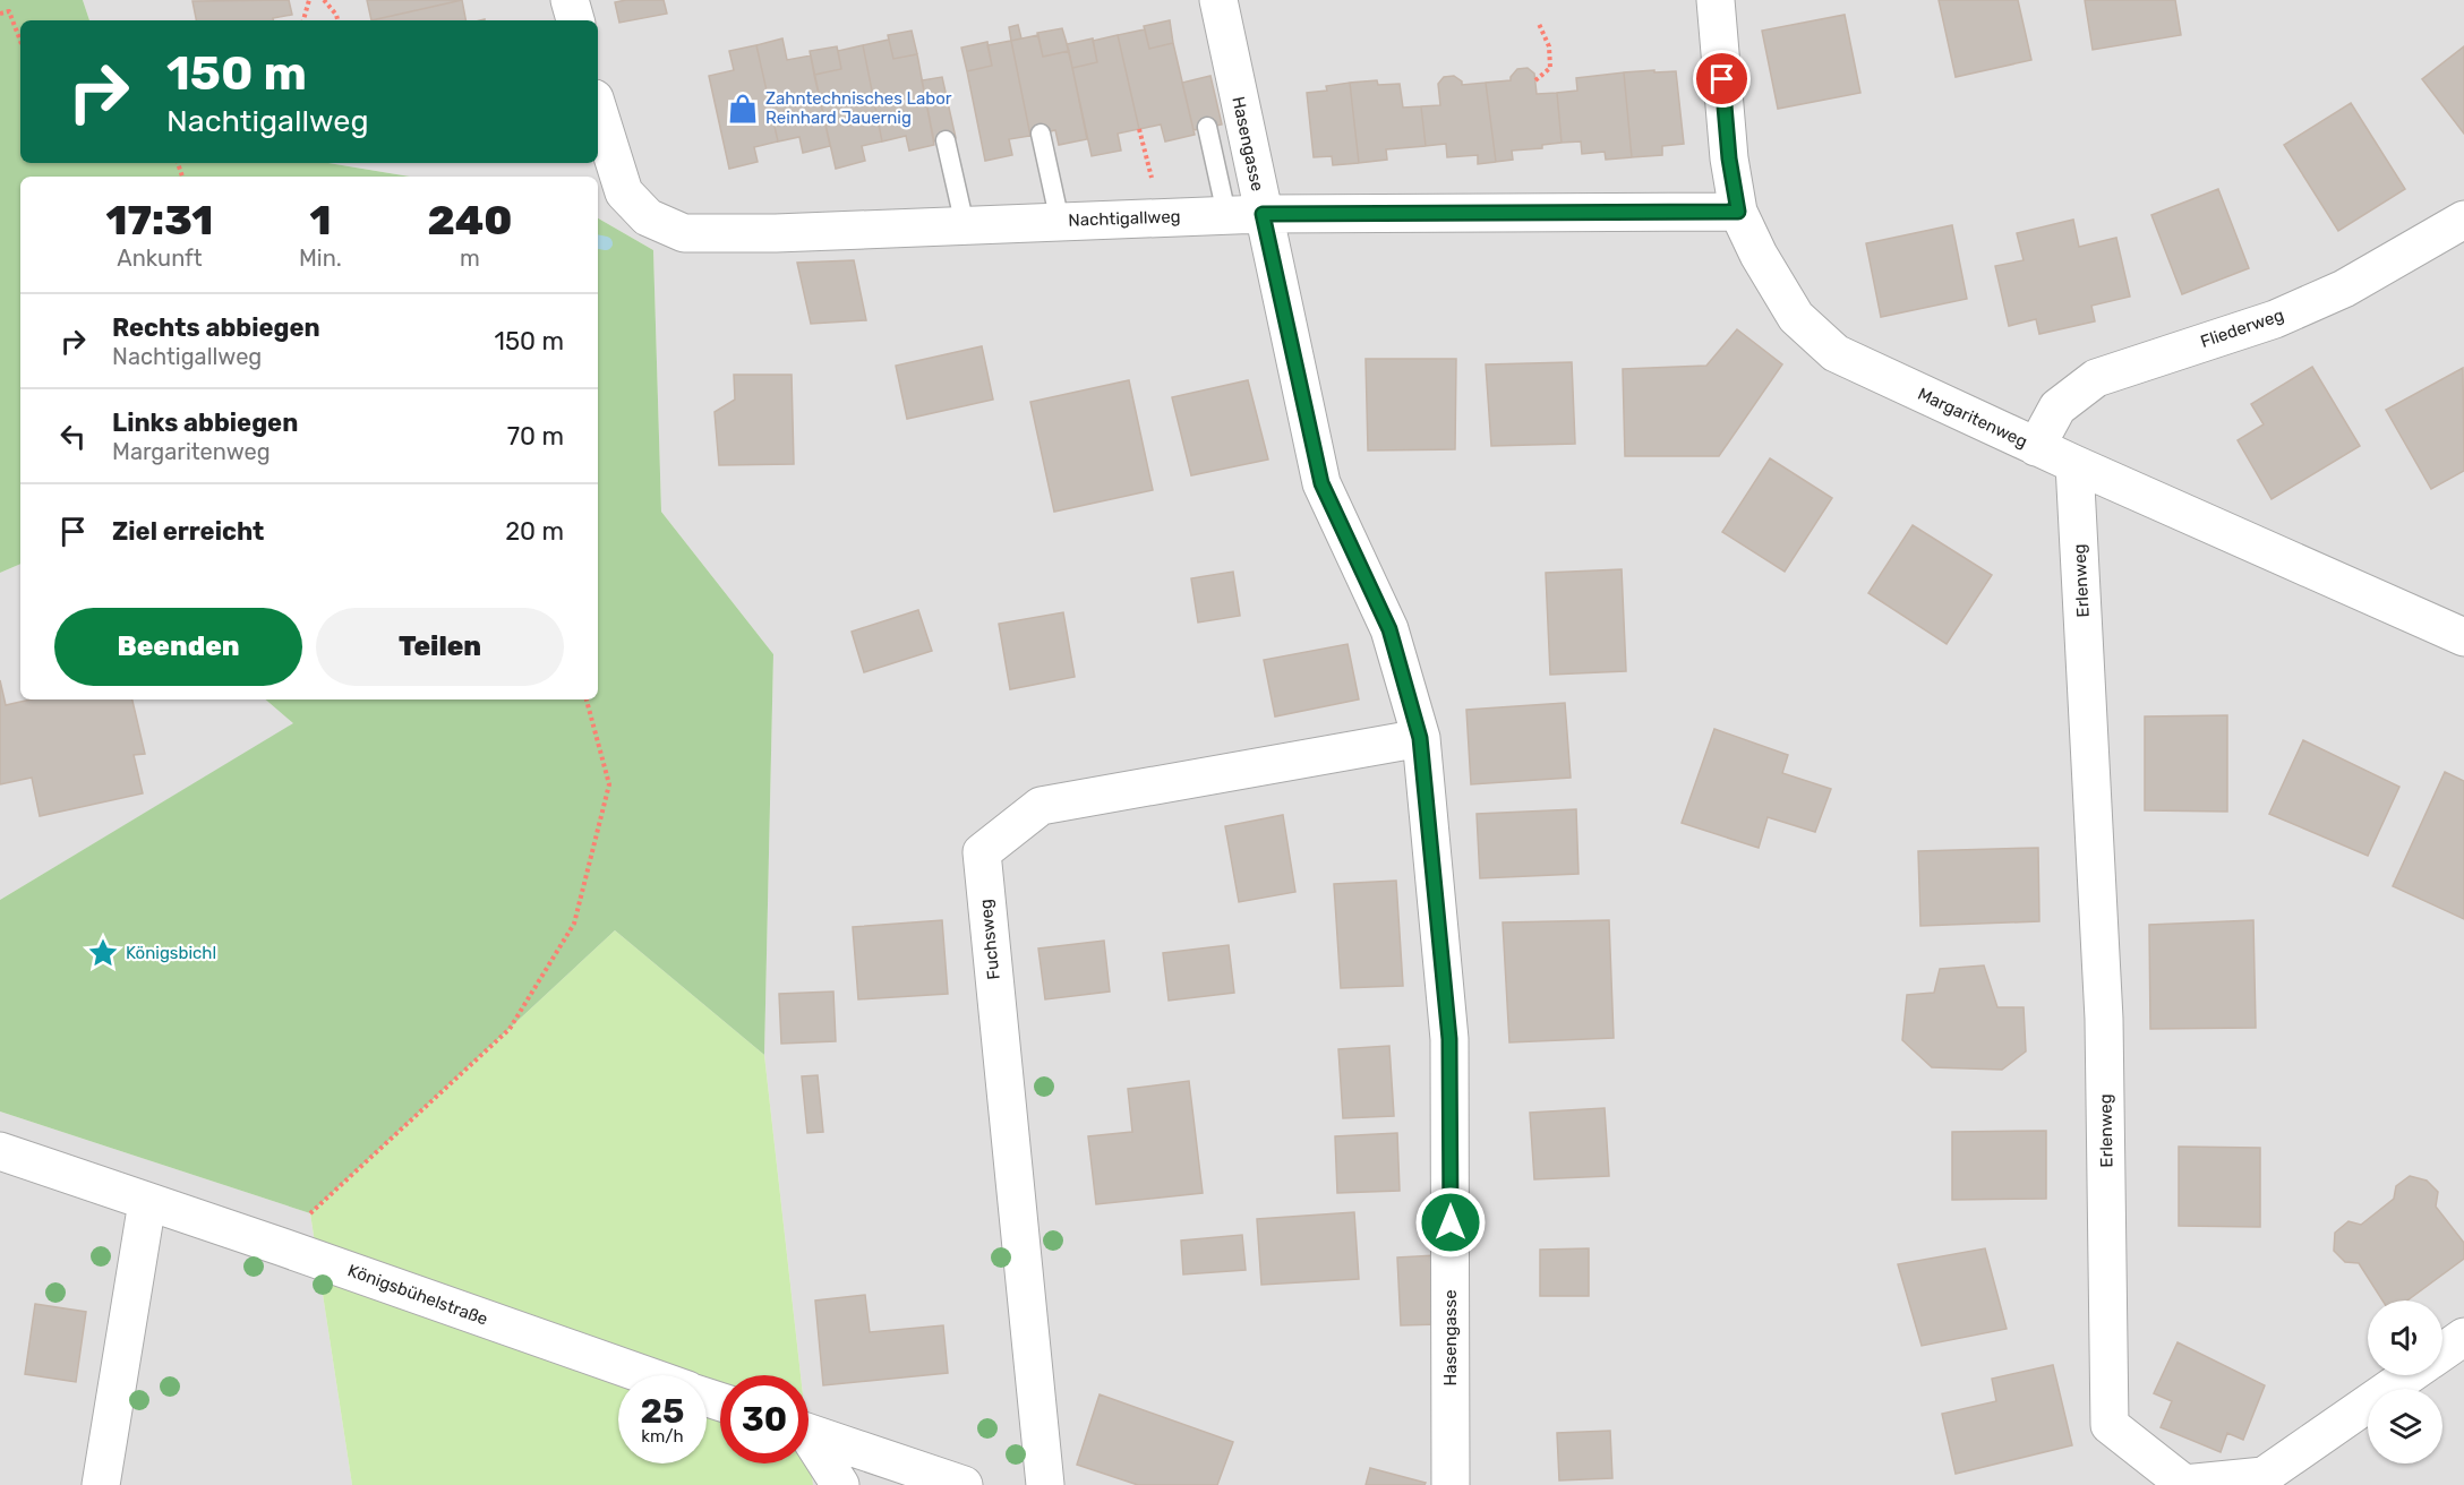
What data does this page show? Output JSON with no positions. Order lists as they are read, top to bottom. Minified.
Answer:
{"streets":{"street":["Hasengasse","Nachtigallweg","Fliederweg","Margaritenweg","Erlenweg","Fuchsweg","Königsbühelstraße"]},"crossings":[["Hasengasse","Nachtigallweg"],["Hasengasse","Fuchsweg"],["Nachtigallweg","Margaritenweg"],["Fliederweg","Margaritenweg"],["Margaritenweg","Erlenweg"]],"places":{"shop":["Zahntechnisches Labor Reinhard Jauernig"],"place":["Königsbichl"]},"page":{"turn":["150 m","Nachtigallweg"],"eta":["17:31","Ankunft","1","Min.","240","m"],"list":[{"name":"Rechts abbiegen","note":"Nachtigallweg","value":"150 m"},{"name":"Links abbiegen","note":"Margaritenweg","value":"70 m"},{"name":"Ziel erreicht","value":"20 m"}],"buttons":["Beenden","Teilen"],"speed":"25 km/h","limit":"30"}}
